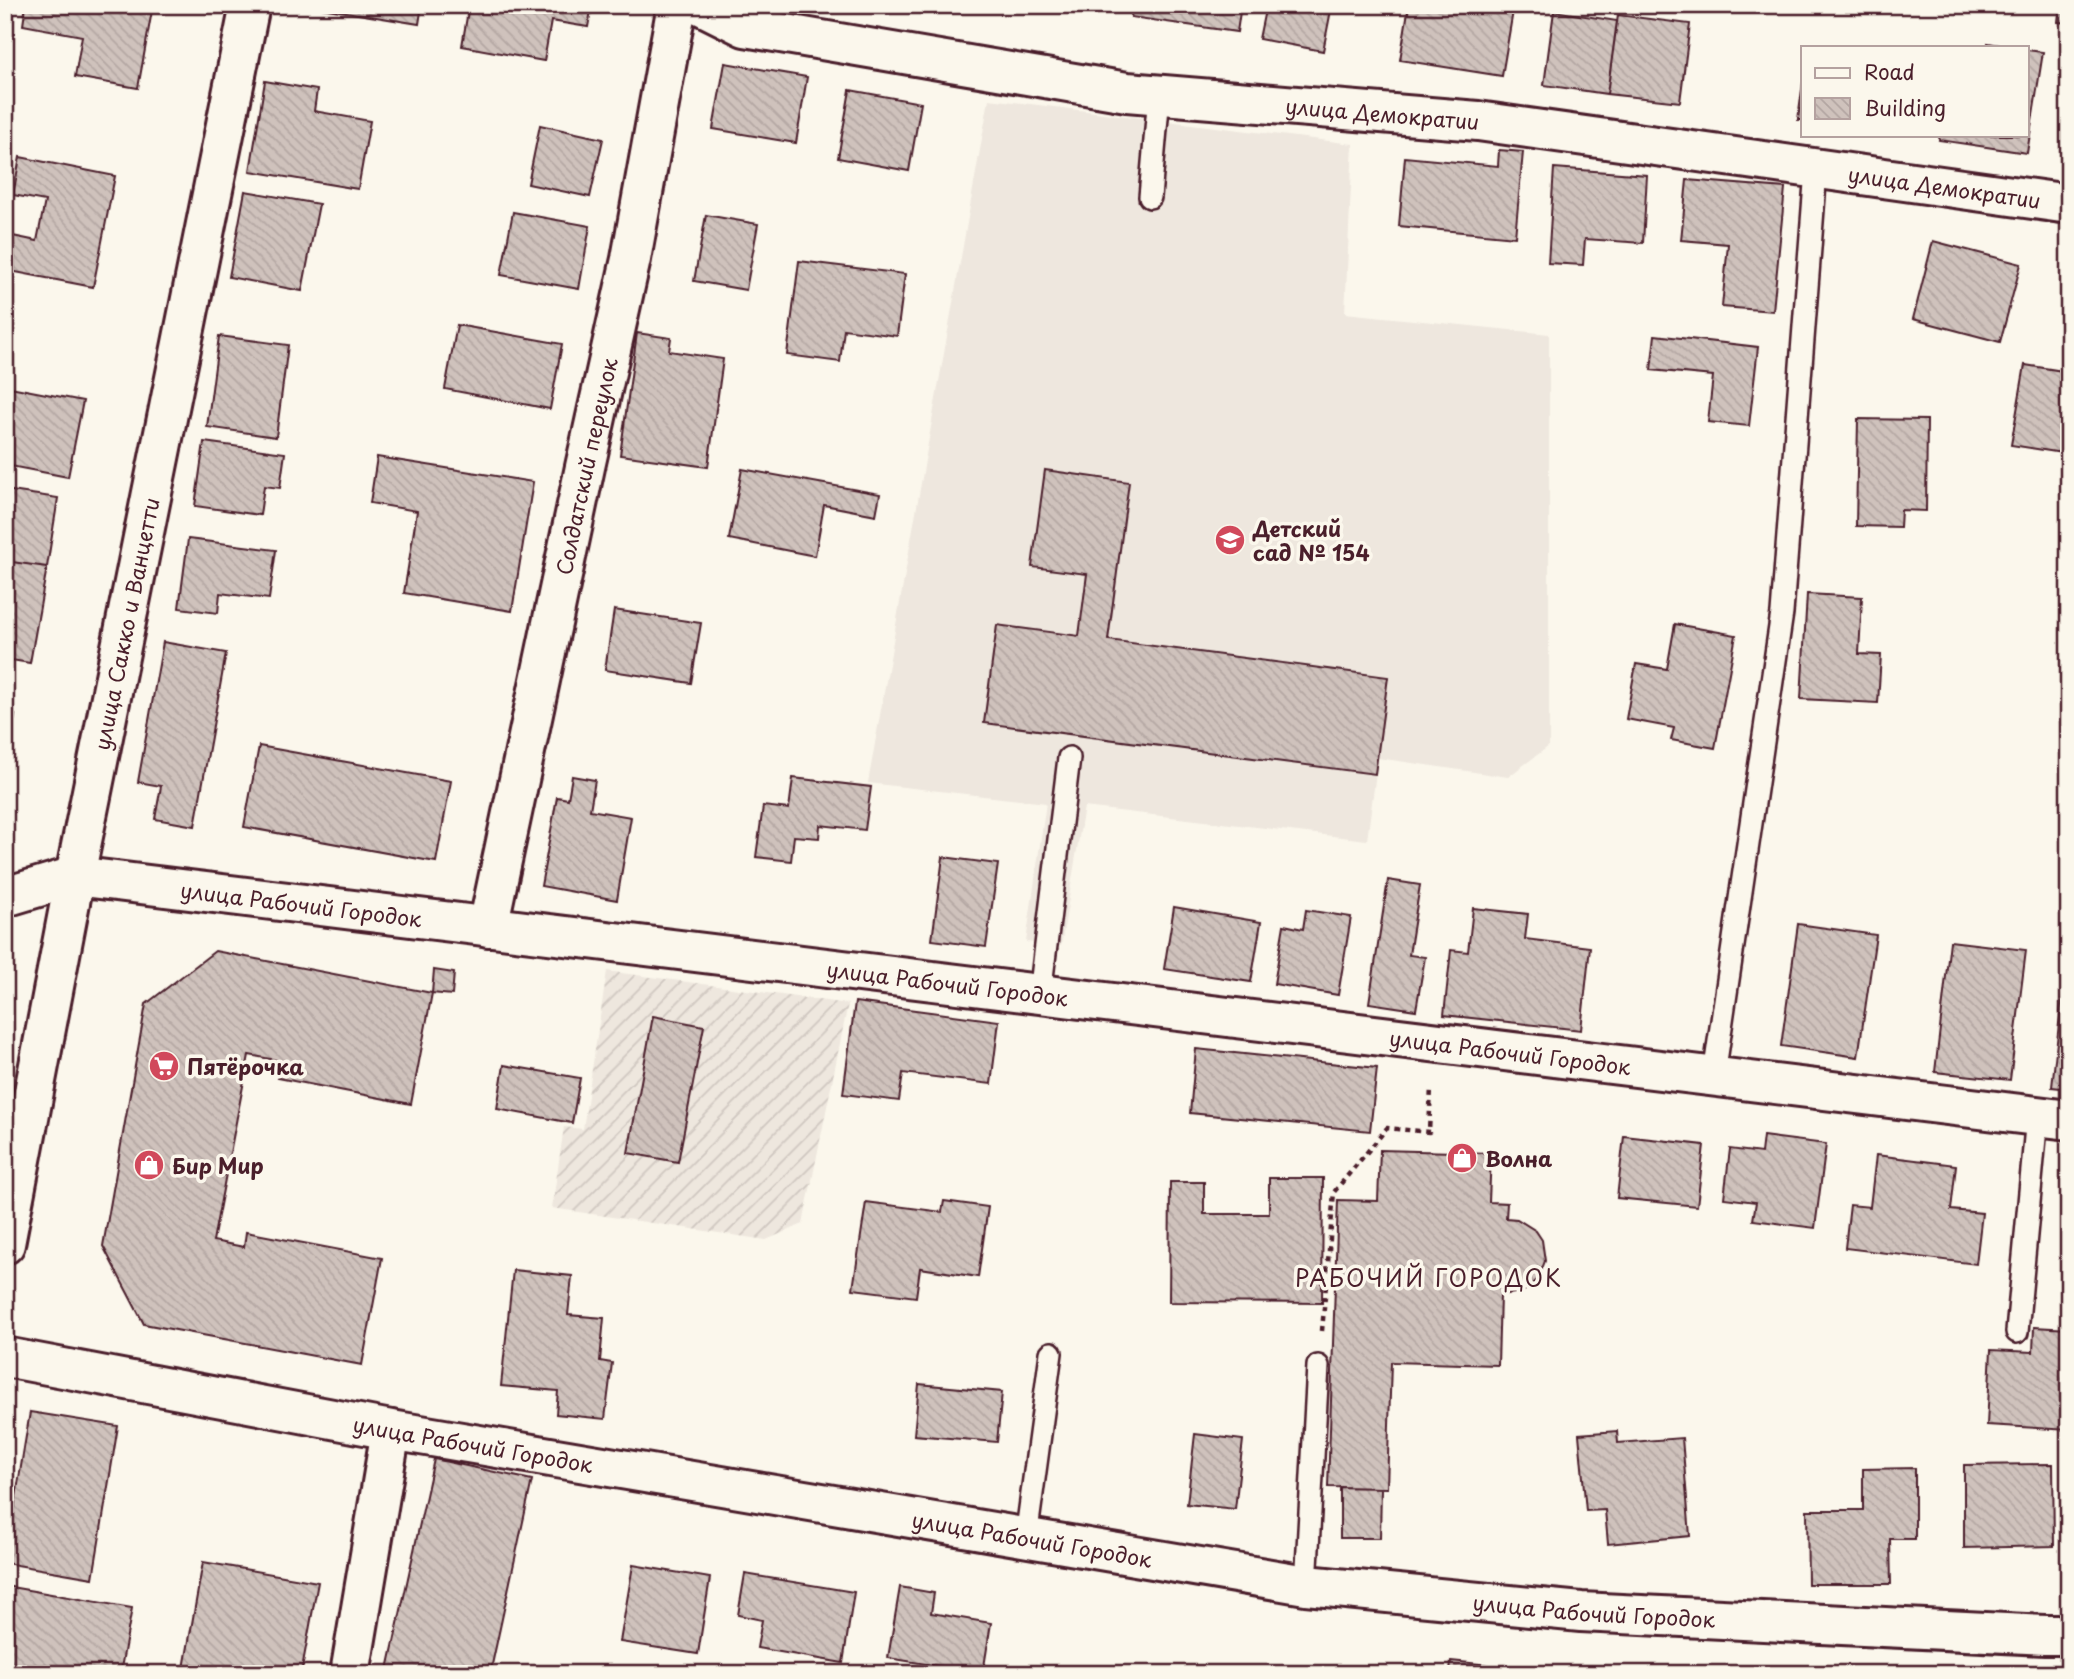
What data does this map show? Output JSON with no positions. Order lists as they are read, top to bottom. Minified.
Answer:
{"streets":{"street":["улица Демократии","Солдатский переулок","улица Сакко и Ванцетти","улица Рабочий Городок"]},"crossings":[["Солдатский переулок","улица Рабочий Городок"],["улица Сакко и Ванцетти","улица Рабочий Городок"]],"districts":["РАБОЧИЙ ГОРОДОК"],"places":{"school or university":["Детский сад № 154"],"supermarket":["Пятёрочка"],"shop":["Волна","Бир Мир"]},"legend":["Road","Building"]}
